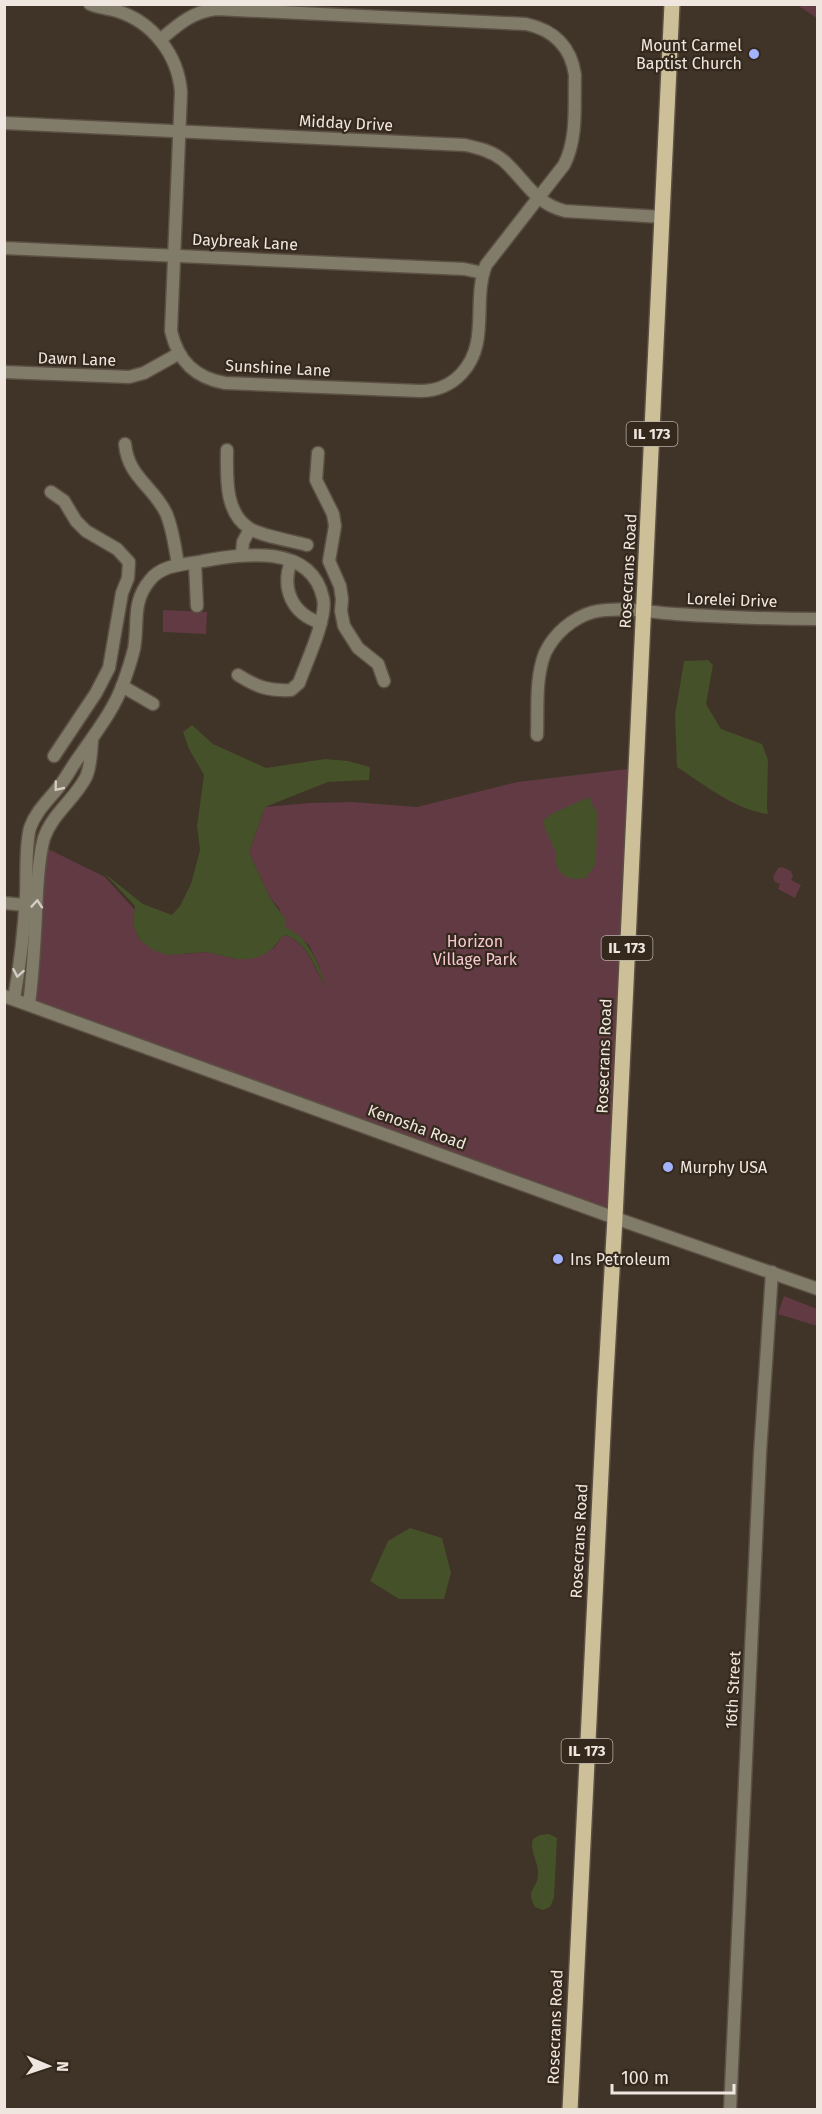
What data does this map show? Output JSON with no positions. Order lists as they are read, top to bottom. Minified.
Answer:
{"streets":{"main road":["IL 173","Rosecrans Road"],"street":["Midday Drive","Daybreak Lane","Dawn Lane","Sunshine Lane","Lorelei Drive","Kenosha Road","16th Street"]},"crossings":[["Midday Drive","Sunshine Lane"],["Midday Drive","Rosecrans Road"],["Daybreak Lane","Sunshine Lane"],["Dawn Lane","Sunshine Lane"],["Rosecrans Road","Lorelei Drive"],["Rosecrans Road","Kenosha Road"],["Kenosha Road","16th Street"]],"parks":["Horizon Village Park"],"places":["Mount Carmel Baptist Church","Murphy USA","Ins Petroleum"],"scale_bar":"100 m","north":"right"}
